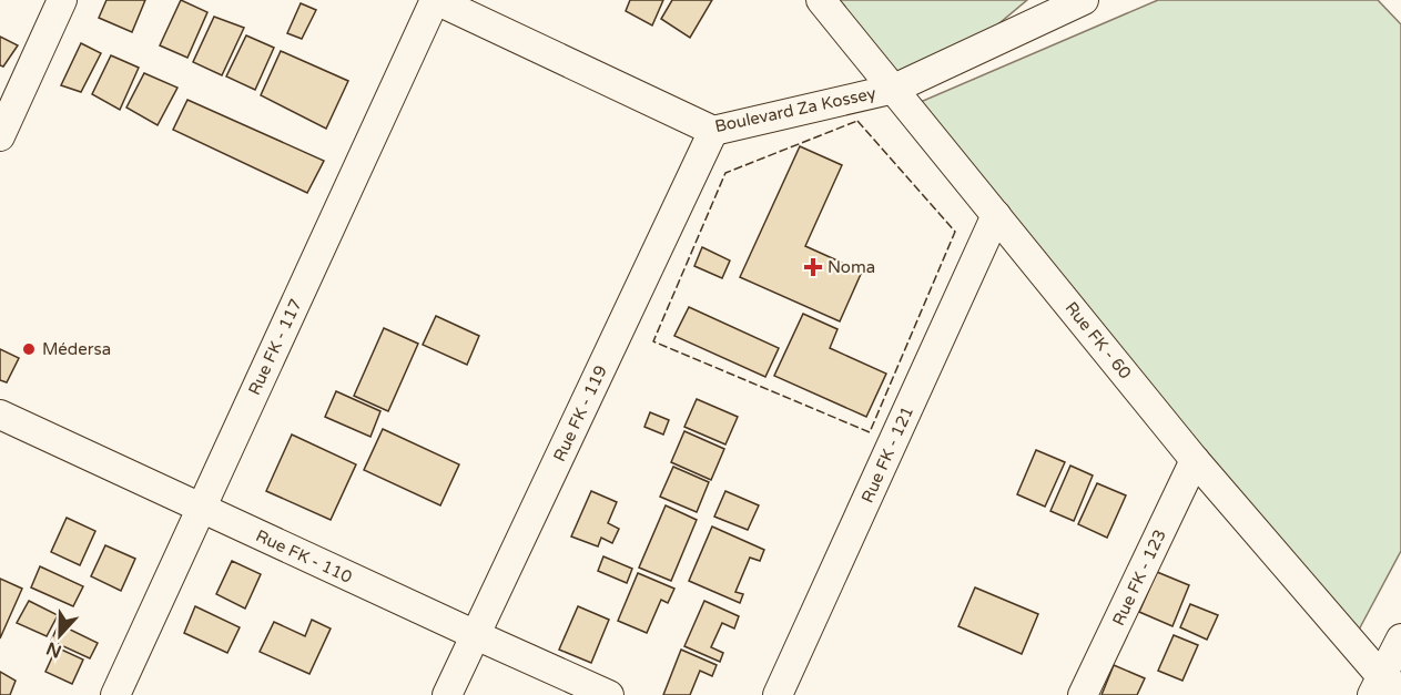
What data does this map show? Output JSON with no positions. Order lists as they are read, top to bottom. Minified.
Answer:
{"streets":{"street":["Boulevard Za Kossey","Rue FK - 60","Rue FK - 117","Rue FK - 119","Rue FK - 121","Rue FK - 110","Rue FK - 123"]},"crossings":[["Boulevard Za Kossey","Rue FK - 60"],["Boulevard Za Kossey","Rue FK - 117"],["Boulevard Za Kossey","Rue FK - 119"],["Rue FK - 60","Rue FK - 121"],["Rue FK - 60","Rue FK - 123"],["Rue FK - 117","Rue FK - 110"],["Rue FK - 119","Rue FK - 110"]],"places":{"health":["Noma"],"other":["Médersa"]},"north":"bottom"}
